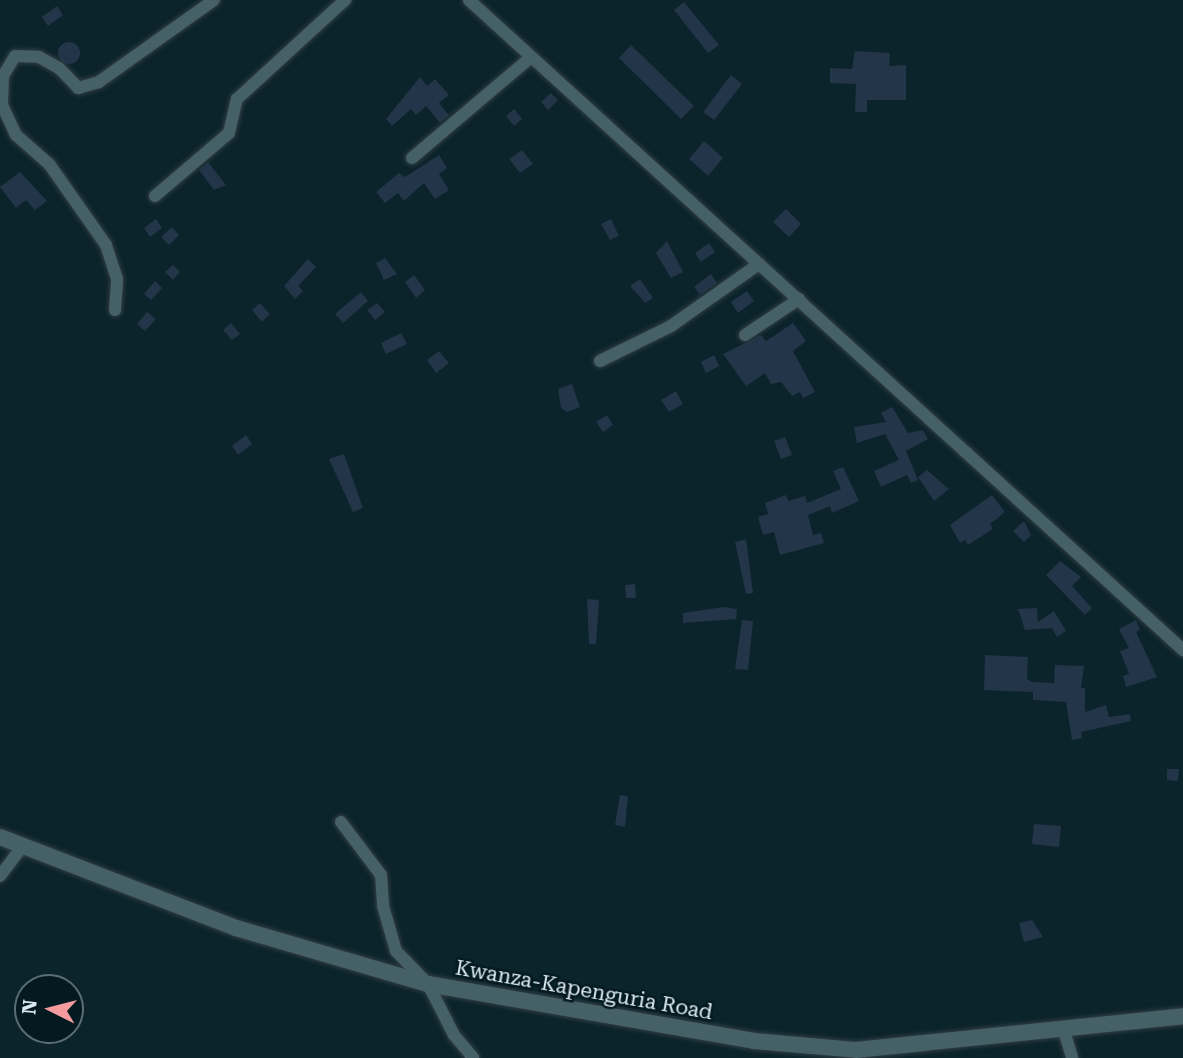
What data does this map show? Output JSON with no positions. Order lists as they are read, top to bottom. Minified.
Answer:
{"streets":{"street":["Kwanza-Kapenguria Road"]},"north":"left"}
